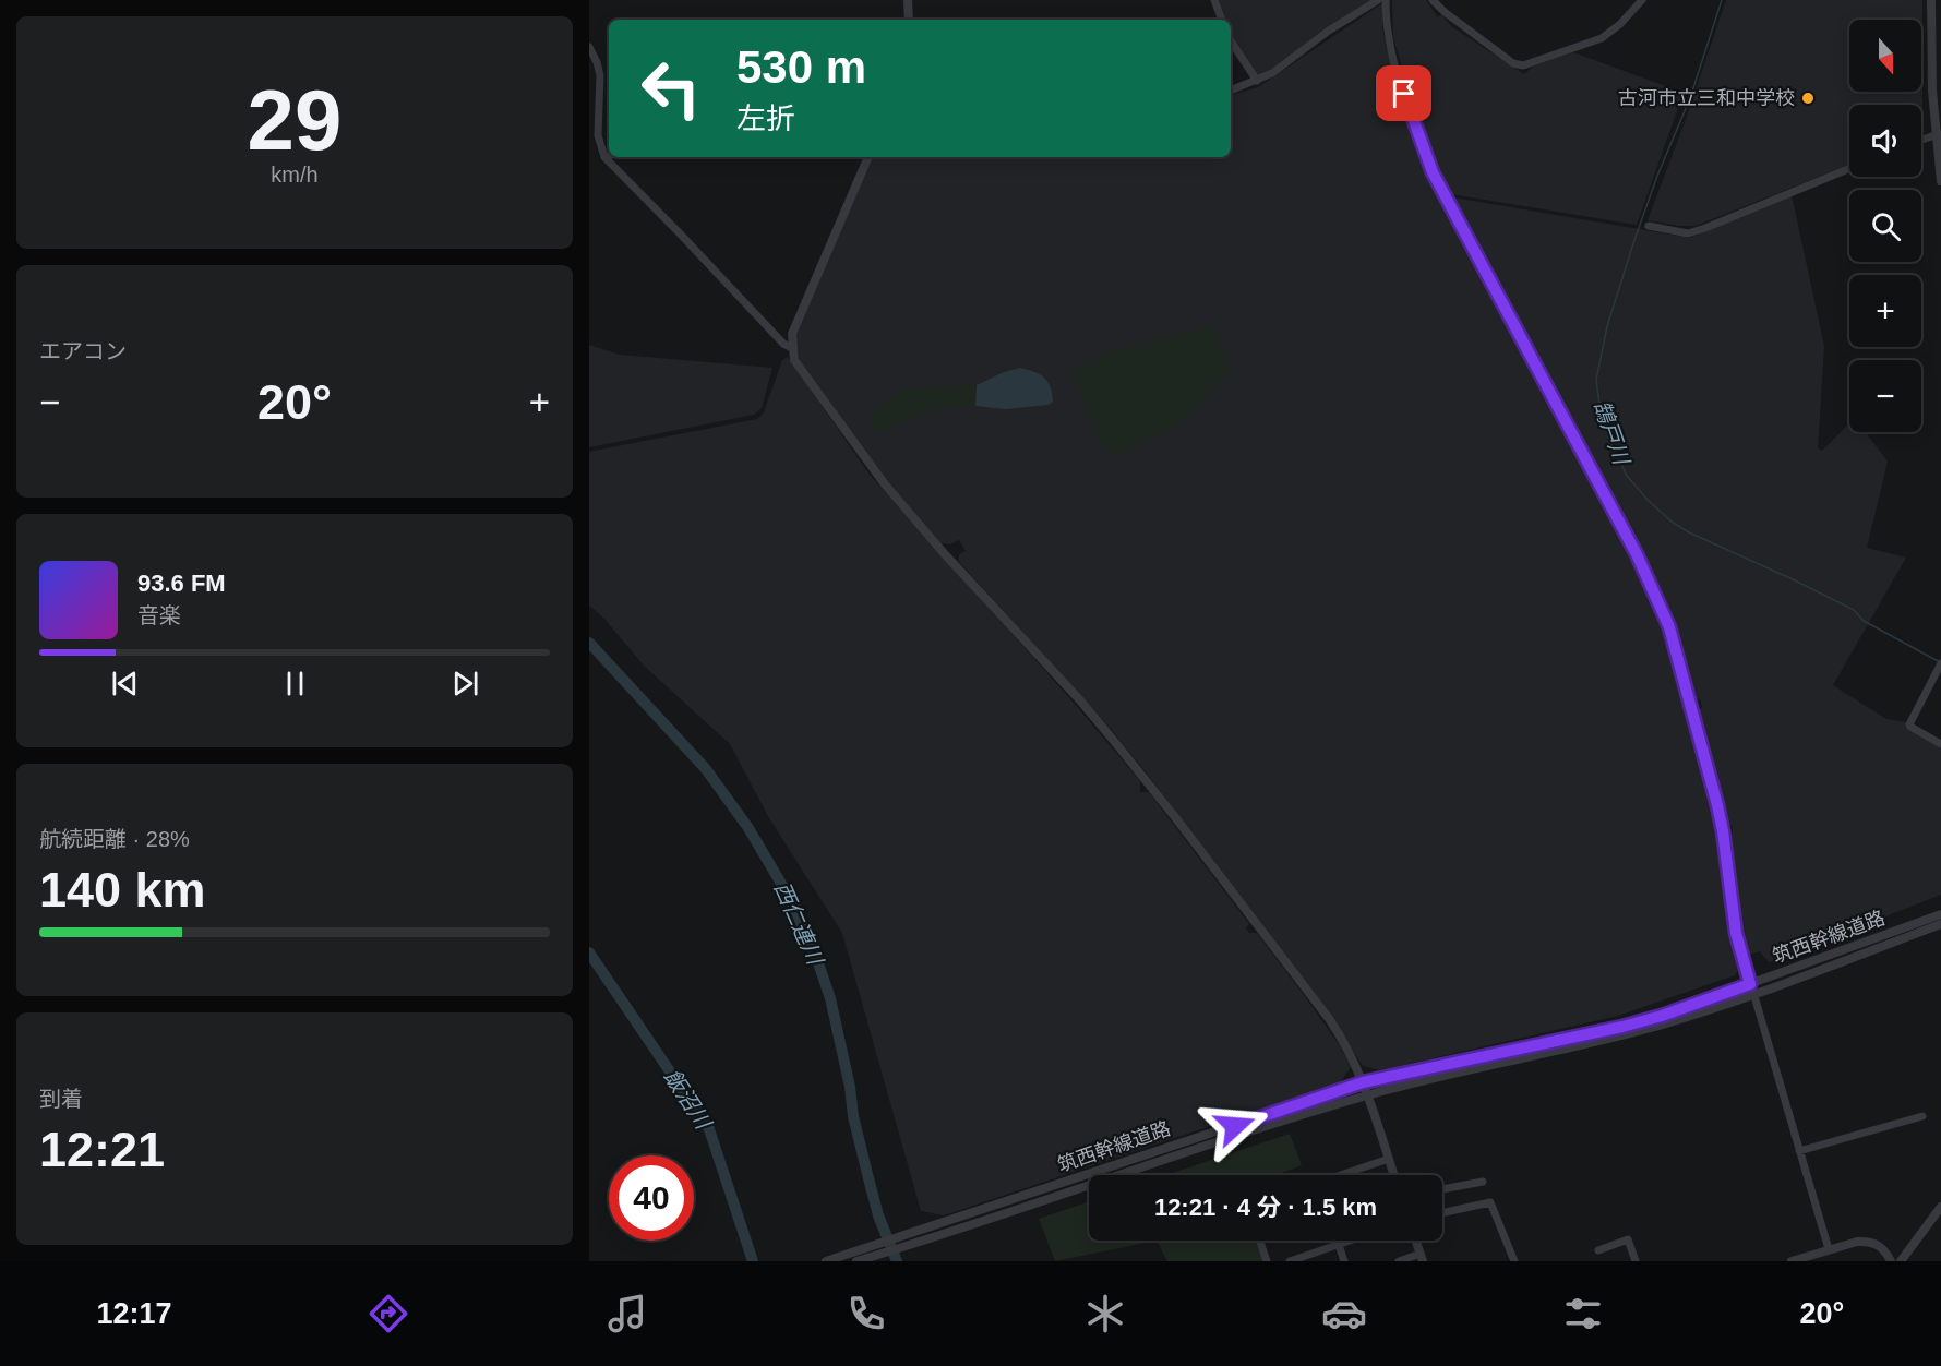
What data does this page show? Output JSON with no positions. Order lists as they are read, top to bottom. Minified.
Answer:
{"streets":{"street":["筑西幹線道路"]},"water":["鵠戸川","西仁連川","飯沼川"],"places":["古河市立三和中学校"],"north":"bottom","page":{"tile":[["29","km/h"],"エアコン",["航続距離 · 28%","140 km"],["到着","12:21"]],"map_buttons":["+","−"],"turn":["530 m","左折"],"heat":["−","20°","+"],"song":["93.6 FM","音楽"],"limit":"40","trip":"12:21 · 4 分 · 1.5 km","tabs":["12:17","20°"]}}
